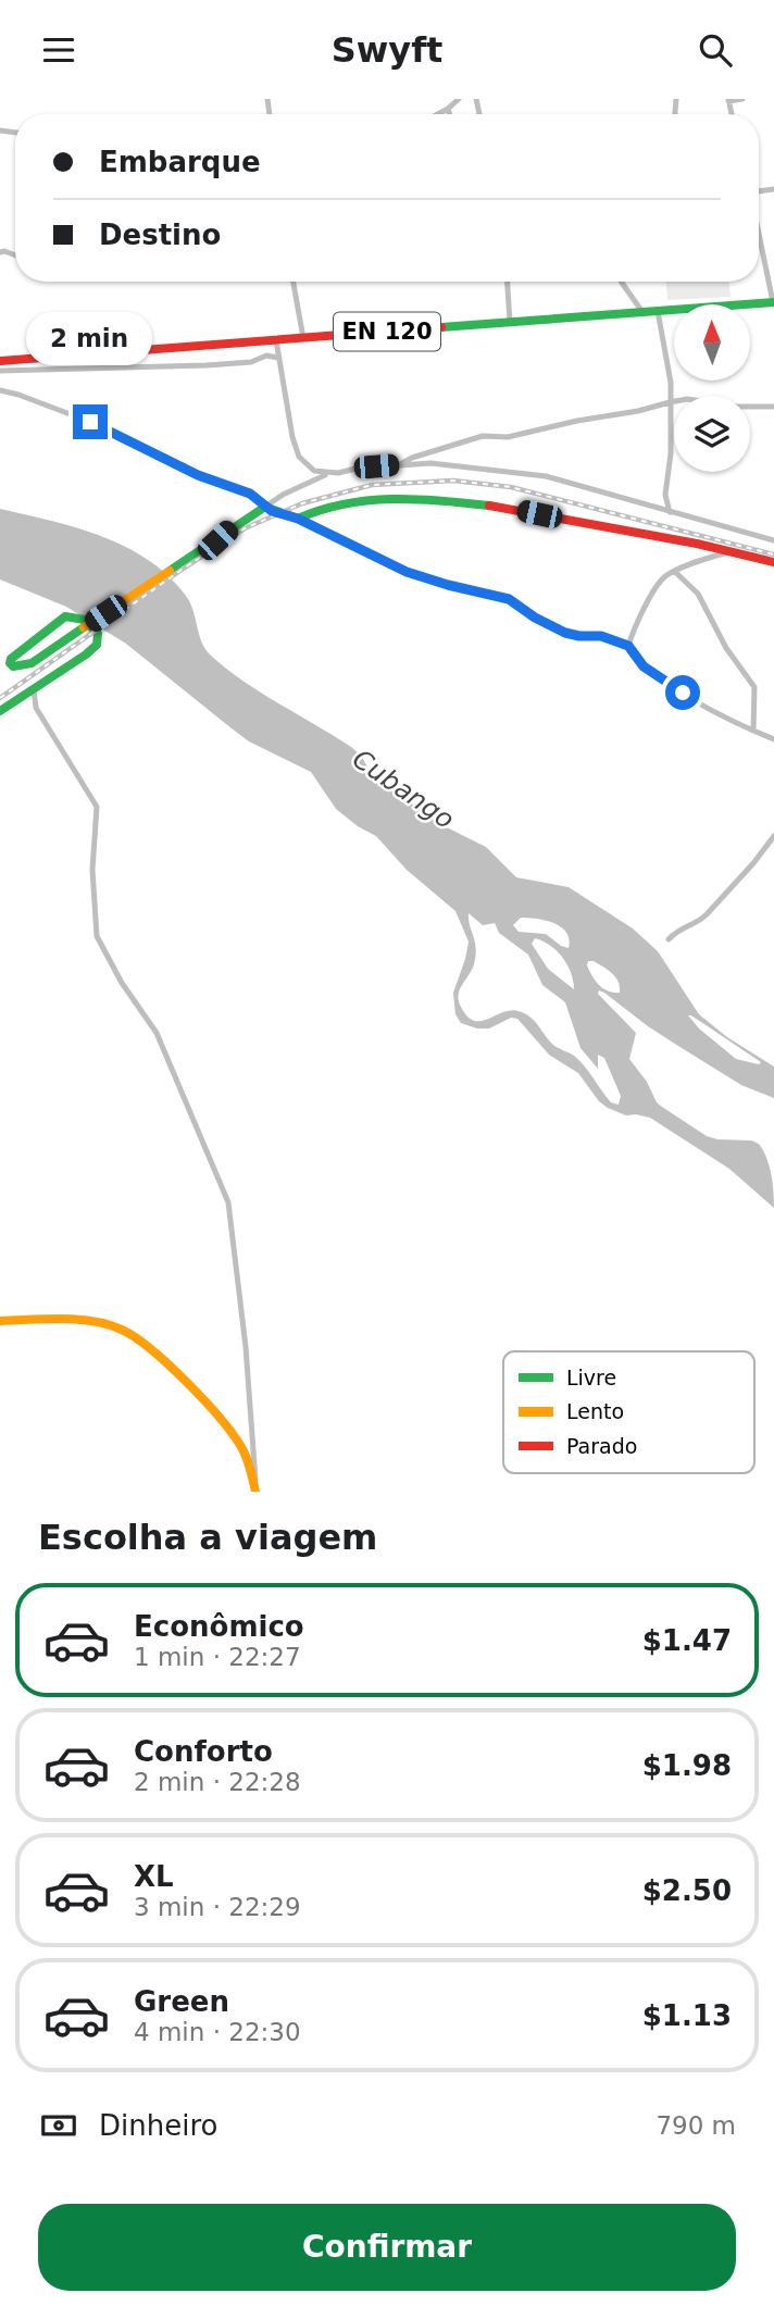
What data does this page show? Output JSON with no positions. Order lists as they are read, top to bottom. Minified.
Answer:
{"streets":{"main road":["EN 120"]},"water":["Cubango"],"legend":["Livre","Lento","Parado"],"north":"top","page":{"header":"Swyft","banner":["Embarque","Destino"],"bubble":"2 min","heading":"Escolha a viagem","list":[{"name":"Econômico","note":"1 min · 22:27","value":"$1.47"},{"name":"Conforto","note":"2 min · 22:28","value":"$1.98"},{"name":"XL","note":"3 min · 22:29","value":"$2.50"},{"name":"Green","note":"4 min · 22:30","value":"$1.13"}],"pay":["Dinheiro","790 m"],"buttons":"Confirmar"}}
